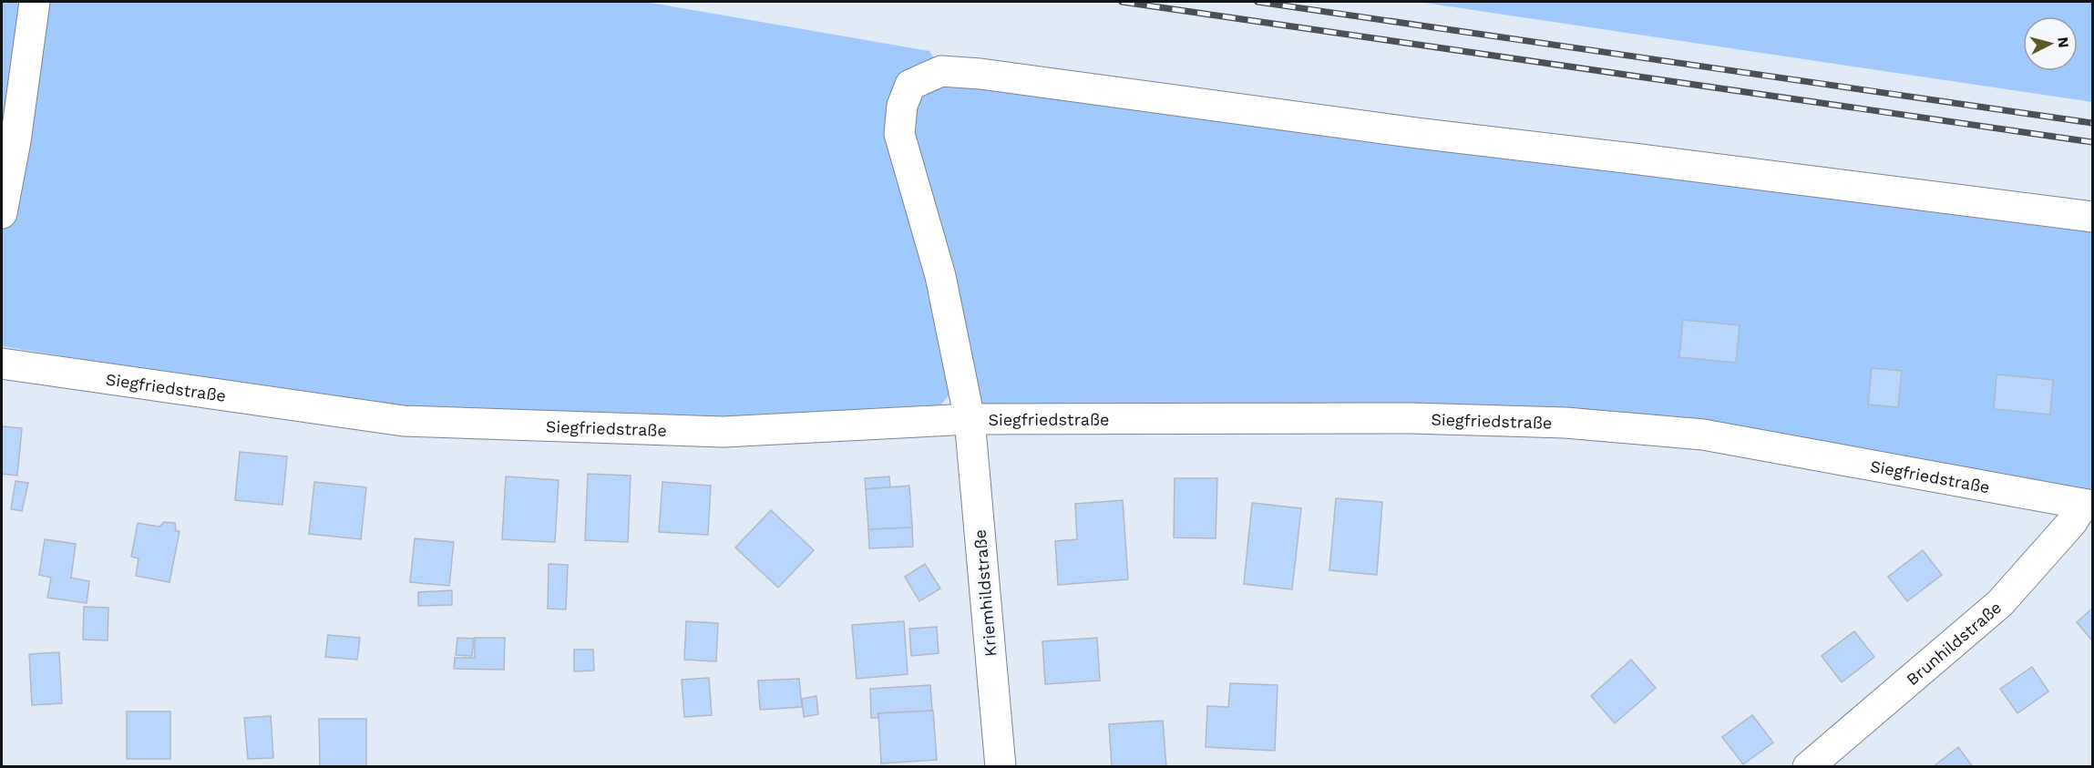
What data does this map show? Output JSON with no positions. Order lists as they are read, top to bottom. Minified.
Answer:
{"streets":{"street":["Siegfriedstraße","Kriemhildstraße","Brunhildstraße"]},"crossings":[["Siegfriedstraße","Kriemhildstraße"],["Siegfriedstraße","Brunhildstraße"]],"north":"right"}
